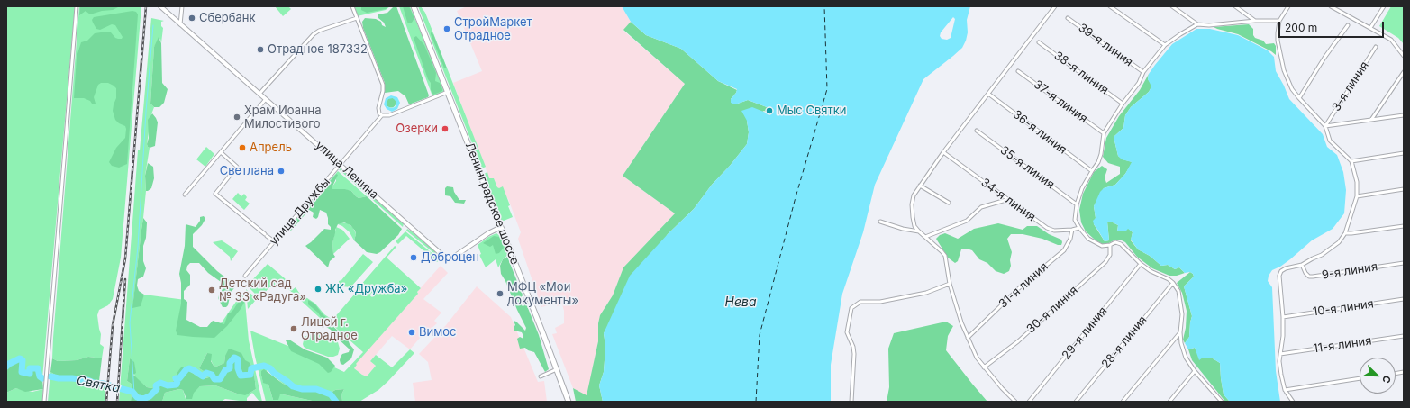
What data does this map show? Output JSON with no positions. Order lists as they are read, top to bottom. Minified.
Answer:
{"streets":{"main road":["Ленинградское шоссе"],"street":["39-я линия","38-я линия","3-я линия","37-я линия","36-я линия","35-я линия","улица Ленина","34-я линия","улица Дружбы","9-я линия","31-я линия","10-я линия","30-я линия","29-я линия","28-я линия","11-я линия"]},"crossings":[["улица Ленина","Ленинградское шоссе"],["улица Ленина","улица Дружбы"],["34-я линия","31-я линия"]],"water":["Нева","Святка"],"places":["Сбербанк","СтройМаркет Отрадное","Отрадное 187332","Мыс Святки","Храм Иоанна Милостивого","Озерки","Апрель","Светлана","Доброцен","ЖК «Дружба»","Детский сад № 33 «Радуга»","МФЦ «Мои документы»","Лицей г. Отрадное","Вимос"],"scale_bar":"200 m","north":"bottom right"}
